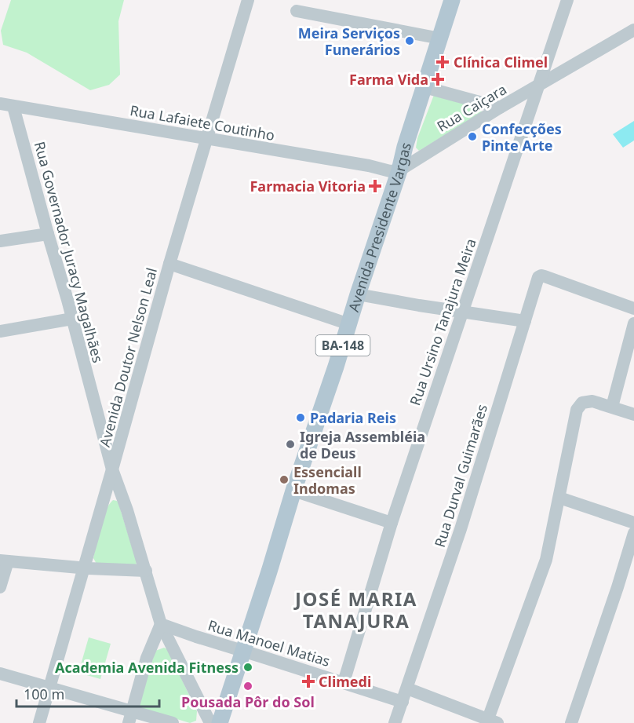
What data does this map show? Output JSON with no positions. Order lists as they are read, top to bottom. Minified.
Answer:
{"streets":{"main road":["Avenida Presidente Vargas","BA-148"],"street":["Rua Caiçara","Rua Lafaiete Coutinho","Rua Governador Juracy Magalhães","Rua Ursino Tanajura Meira","Avenida Doutor Nelson Leal","Rua Durval Guimarães","Rua Manoel Matias"]},"crossings":[["Rua Caiçara","Rua Lafaiete Coutinho"],["Rua Caiçara","Avenida Presidente Vargas"],["Rua Caiçara","Rua Ursino Tanajura Meira"],["Rua Lafaiete Coutinho","Avenida Presidente Vargas"],["Rua Lafaiete Coutinho","Rua Governador Juracy Magalhães"],["Rua Lafaiete Coutinho","Avenida Doutor Nelson Leal"],["Avenida Presidente Vargas","Rua Manoel Matias"],["Rua Governador Juracy Magalhães","Avenida Doutor Nelson Leal"],["Rua Governador Juracy Magalhães","Rua Manoel Matias"],["Rua Ursino Tanajura Meira","Rua Manoel Matias"],["Rua Durval Guimarães","Rua Manoel Matias"]],"districts":["JOSÉ MARIA TANAJURA"],"places":{"other":["Meira Serviços Funerários","Confecções Pinte Arte","Padaria Reis","Igreja Assembléia de Deus","Essenciall Indomas","Academia Avenida Fitness","Pousada Pôr do Sol"],"health":["Clínica Climel","Farma Vida","Farmacia Vitoria","Climedi"]},"scale_bar":"100 m"}
